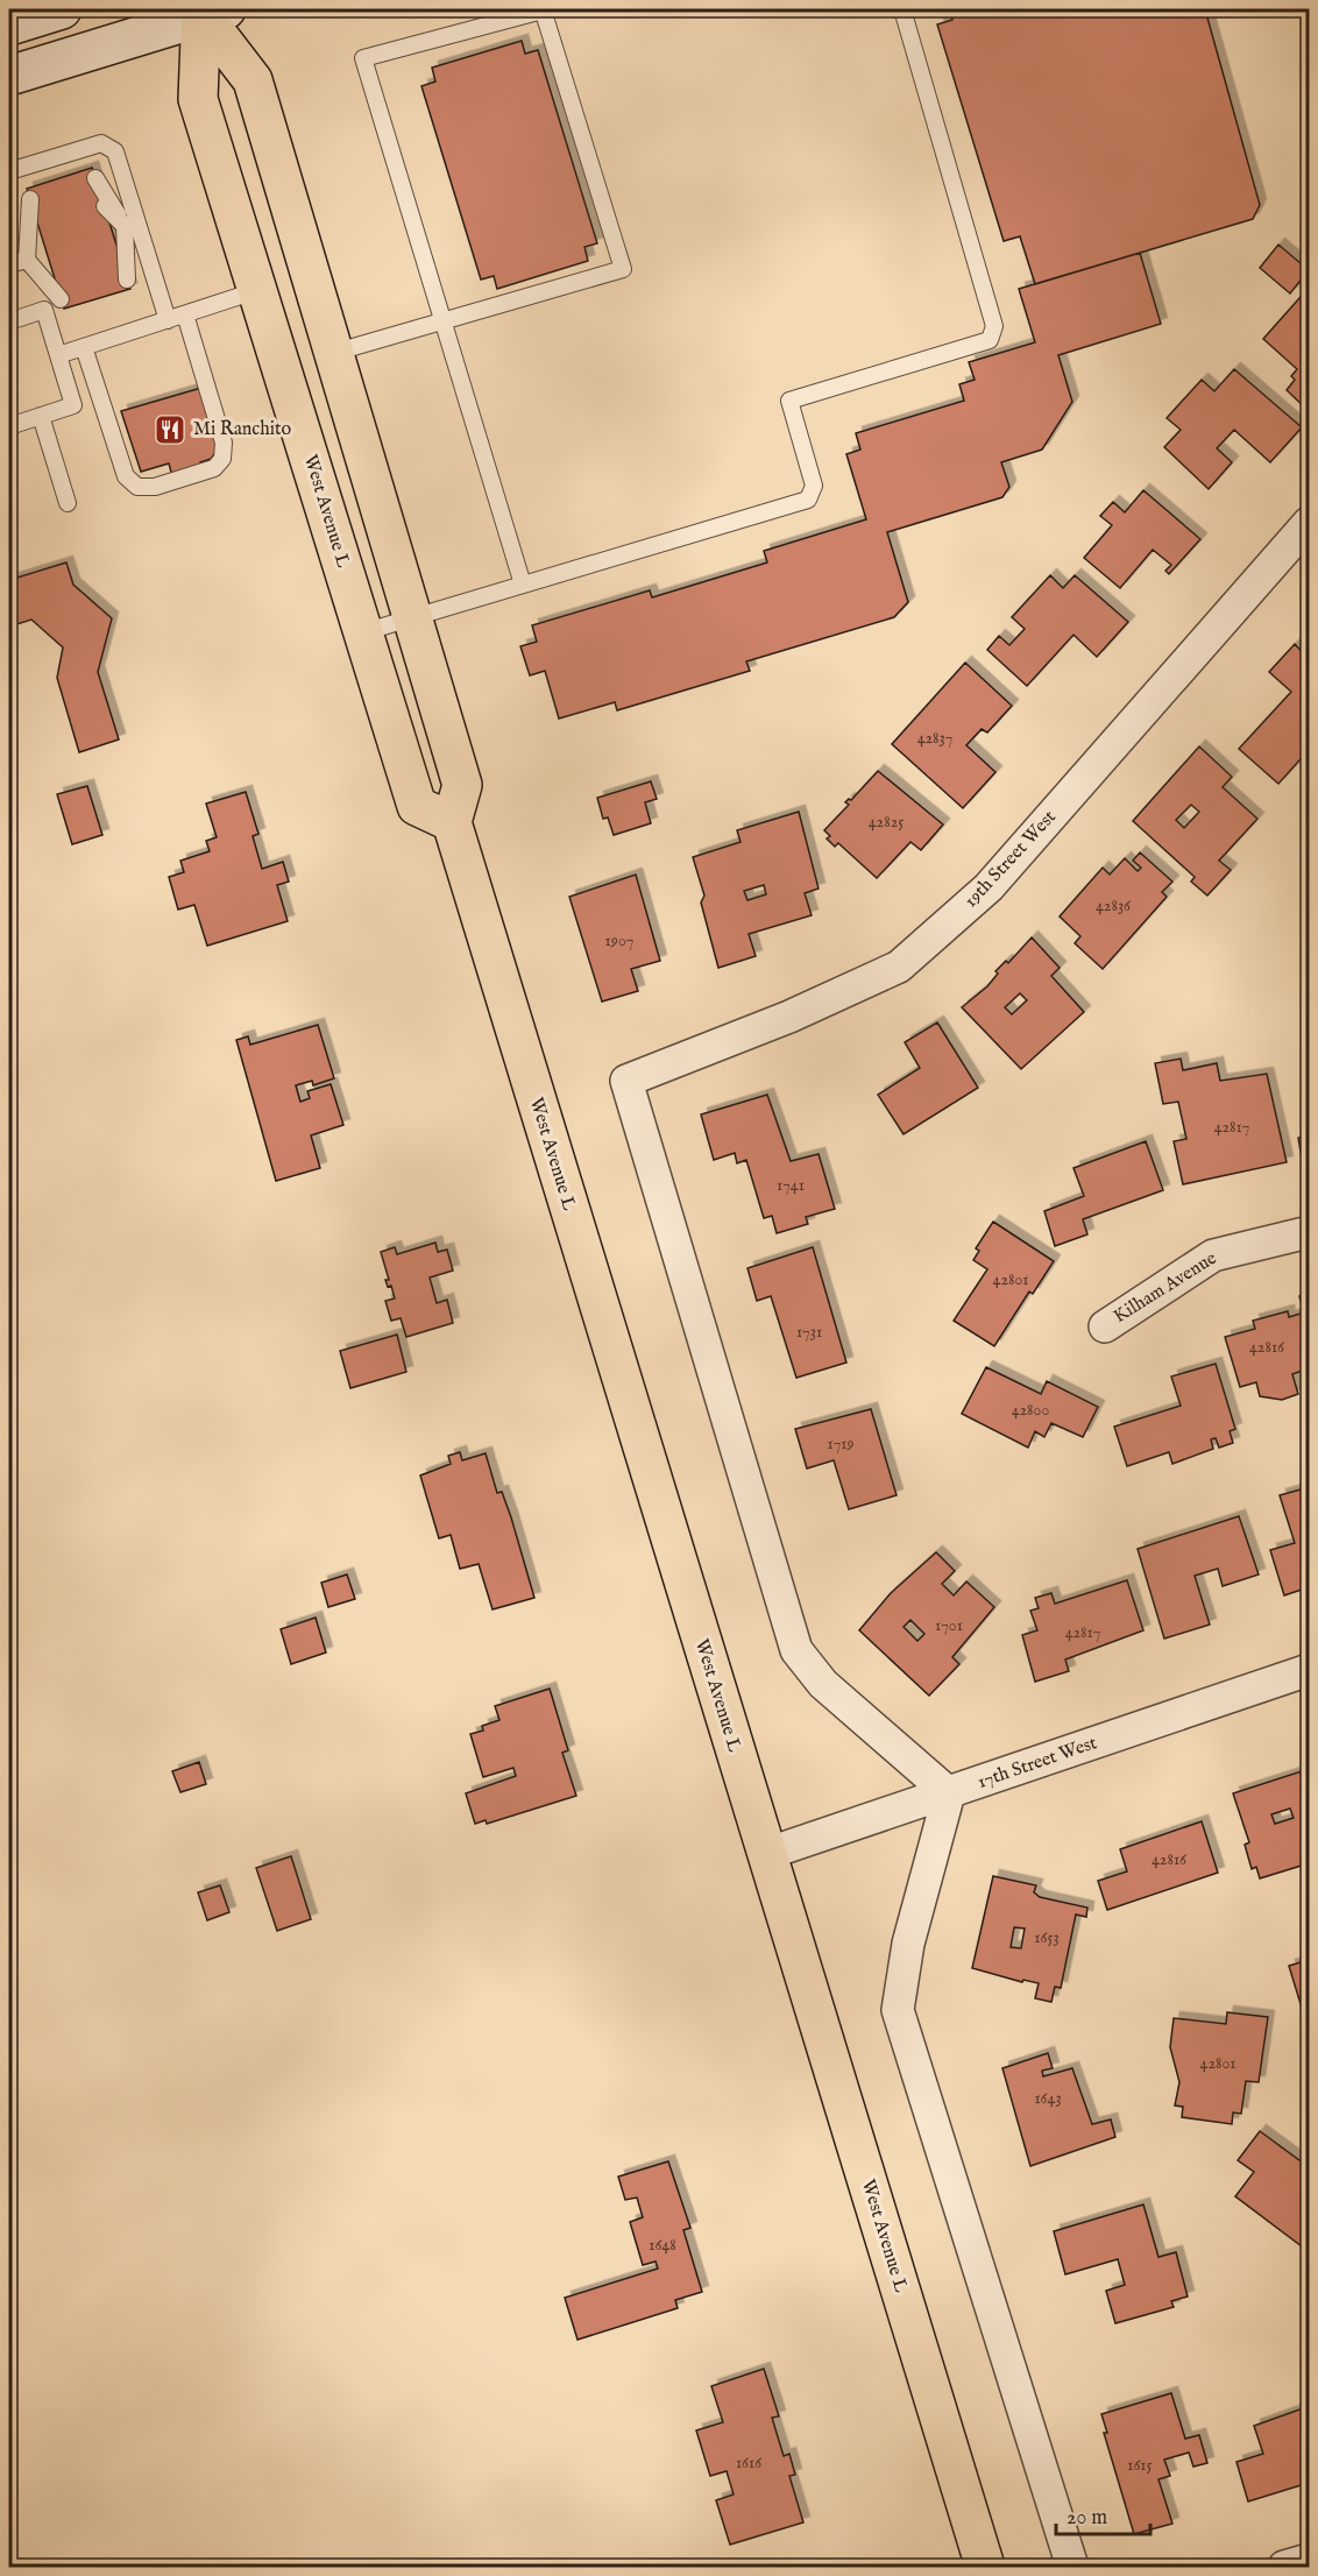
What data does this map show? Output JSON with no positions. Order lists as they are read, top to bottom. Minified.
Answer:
{"streets":{"main road":["West Avenue L"],"street":["19th Street West","Kilham Avenue","17th Street West"]},"crossings":[["West Avenue L","17th Street West"],["19th Street West","17th Street West"]],"places":{"restaurant":["Mi Ranchito"]},"house_numbers":["42837","42825","42836","1907","42817","1741","42801","1731","42816","42800","1719","1701","42817","42816","1653","42801","1643","1648","1616","1615"],"scale_bar":"20 m"}
